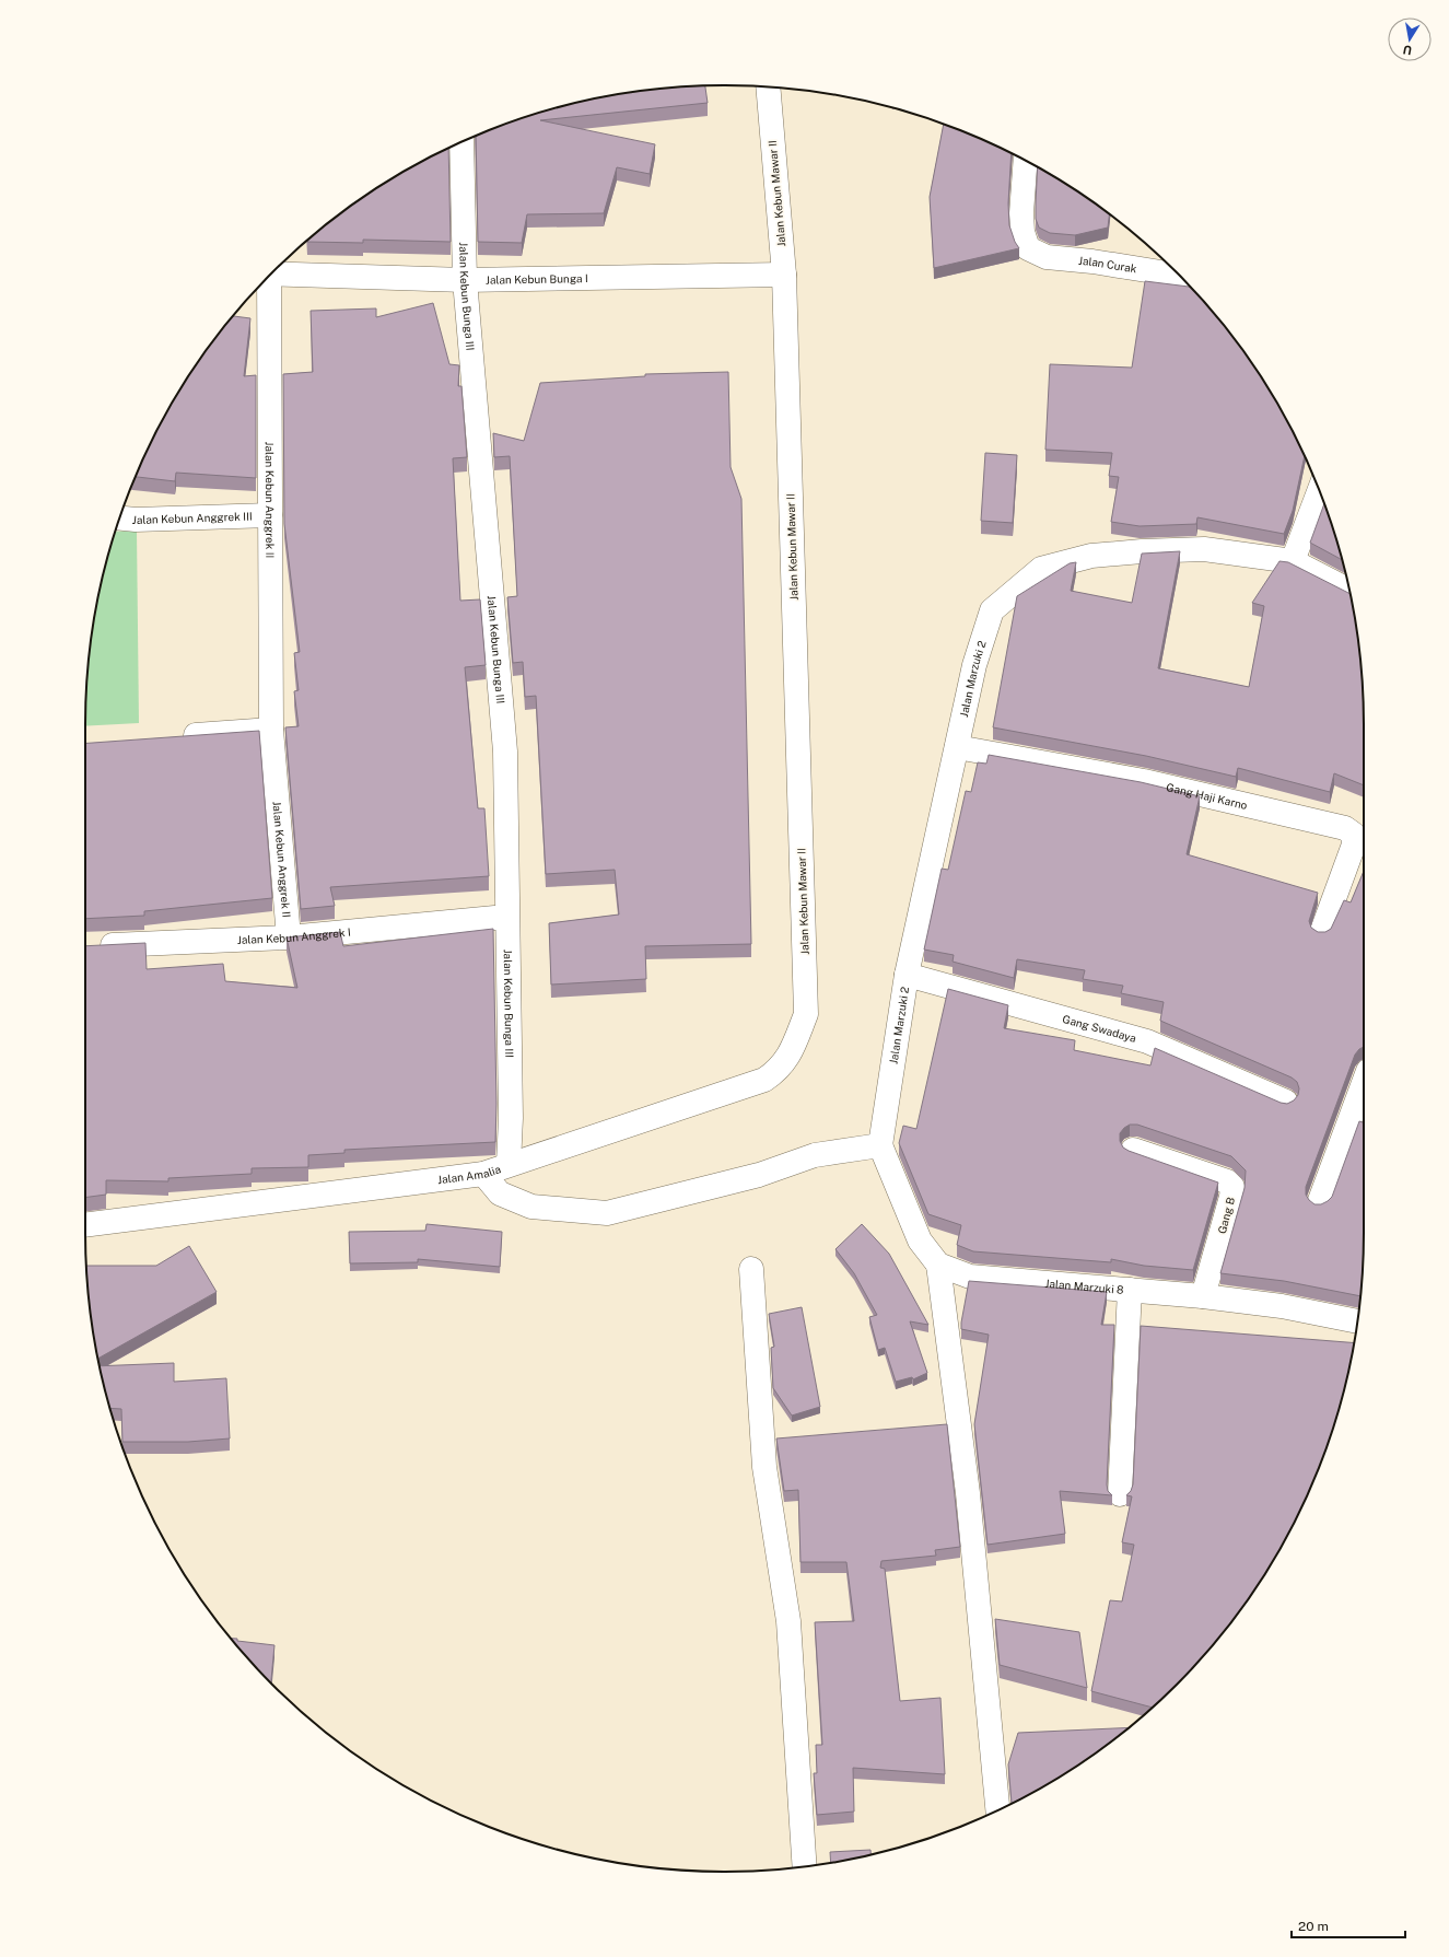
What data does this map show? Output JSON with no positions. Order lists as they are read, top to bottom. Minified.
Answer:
{"streets":{"street":["Jalan Kebun Mawar II","Jalan Curak","Jalan Kebun Bunga I","Jalan Kebun Bunga III","Jalan Kebun Anggrek II","Jalan Kebun Anggrek III","Jalan Marzuki 2","Gang Haji Karno","Jalan Kebun Anggrek I","Gang Swadaya","Jalan Amalia","Gang B","Jalan Marzuki 8"]},"crossings":[["Jalan Kebun Mawar II","Jalan Kebun Bunga I"],["Jalan Kebun Mawar II","Jalan Amalia"],["Jalan Kebun Bunga I","Jalan Kebun Bunga III"],["Jalan Kebun Bunga III","Jalan Kebun Anggrek I"],["Jalan Kebun Bunga III","Jalan Amalia"],["Jalan Kebun Anggrek II","Jalan Kebun Anggrek III"],["Jalan Kebun Anggrek II","Jalan Kebun Anggrek I"],["Jalan Marzuki 2","Gang Haji Karno"],["Jalan Marzuki 2","Gang Swadaya"],["Gang B","Jalan Marzuki 8"]],"scale_bar":"20 m","north":"bottom"}
